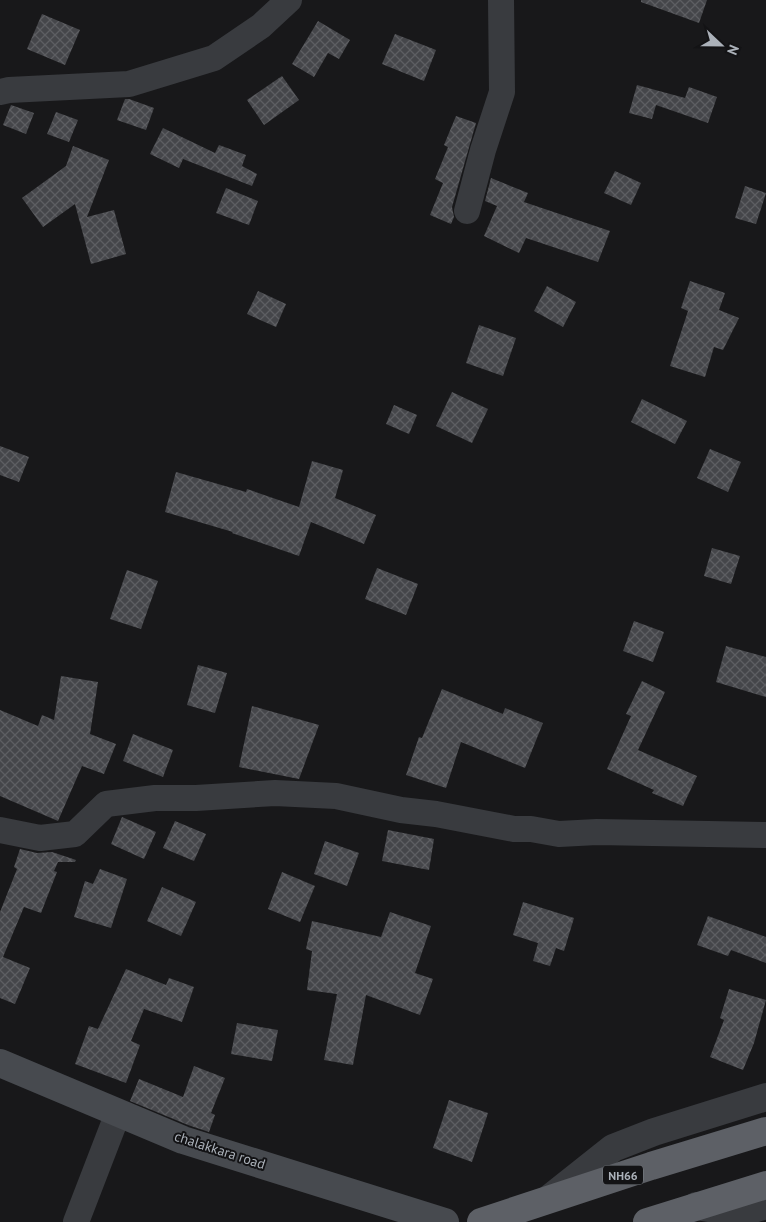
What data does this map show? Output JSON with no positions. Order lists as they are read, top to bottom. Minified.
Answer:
{"streets":{"highway":["NH66"],"main road":["chalakkara road"]},"north":"right"}
